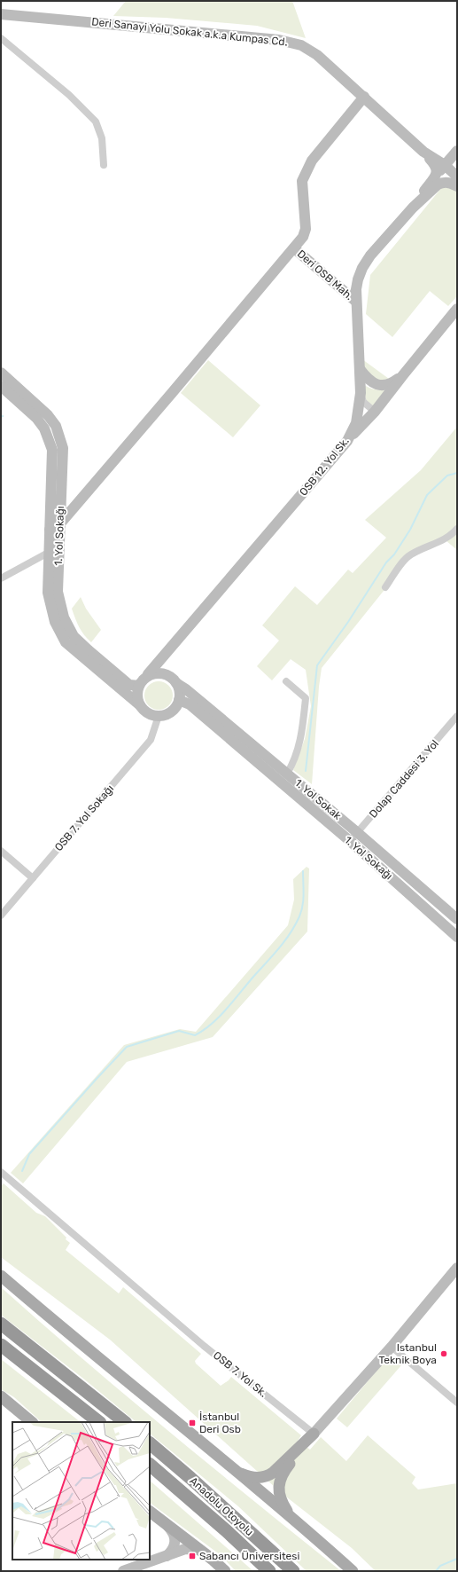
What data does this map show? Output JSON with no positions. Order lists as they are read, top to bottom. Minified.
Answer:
{"streets":{"highway":["Anadolu Otoyolu"],"street":["Deri Sanayi Yolu Sokak a.k.a Kumpas Cd.","Deri OSB Mah.","OSB 12. Yol Sk.","1. Yol Sokağı","Dolap Caddesi 3. Yol","1. Yol Sokak","OSB 7. Yol Sokağı","OSB 7. Yol Sk."]},"crossings":[["Deri OSB Mah.","OSB 12. Yol Sk."],["OSB 12. Yol Sk.","1. Yol Sokağı"],["OSB 12. Yol Sk.","1. Yol Sokak"],["OSB 12. Yol Sk.","OSB 7. Yol Sokağı"],["1. Yol Sokağı","Dolap Caddesi 3. Yol"],["1. Yol Sokağı","1. Yol Sokak"],["1. Yol Sokağı","OSB 7. Yol Sokağı"],["Dolap Caddesi 3. Yol","1. Yol Sokak"],["1. Yol Sokak","OSB 7. Yol Sokağı"]],"places":{"other":["Istanbul Teknik Boya"],"transit":["İstanbul Deri Osb","Sabancı Üniversitesi"]}}
